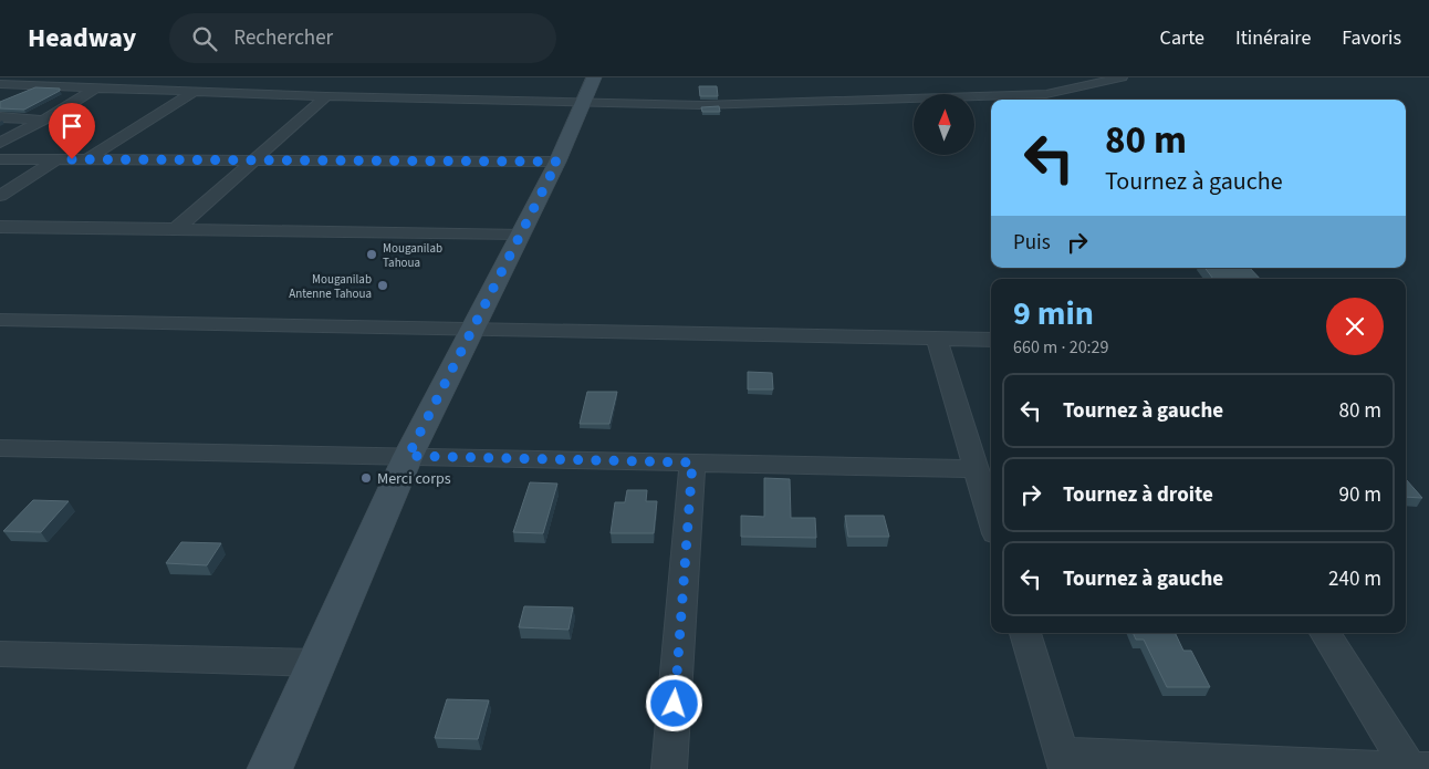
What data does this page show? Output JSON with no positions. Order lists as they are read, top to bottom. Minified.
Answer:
{"places":["Mouganilab Tahoua","Mouganilab Antenne Tahoua","Merci corps"],"north":"top","page":{"header":"Headway","search":"Rechercher","nav":["Carte","Itinéraire","Favoris"],"turn":["80 m","Tournez à gauche"],"then":"Puis","heading":["9 min","660 m · 20:29"],"list":[{"name":"Tournez à gauche","value":"80 m"},{"name":"Tournez à droite","value":"90 m"},{"name":"Tournez à gauche","value":"240 m"}]}}
